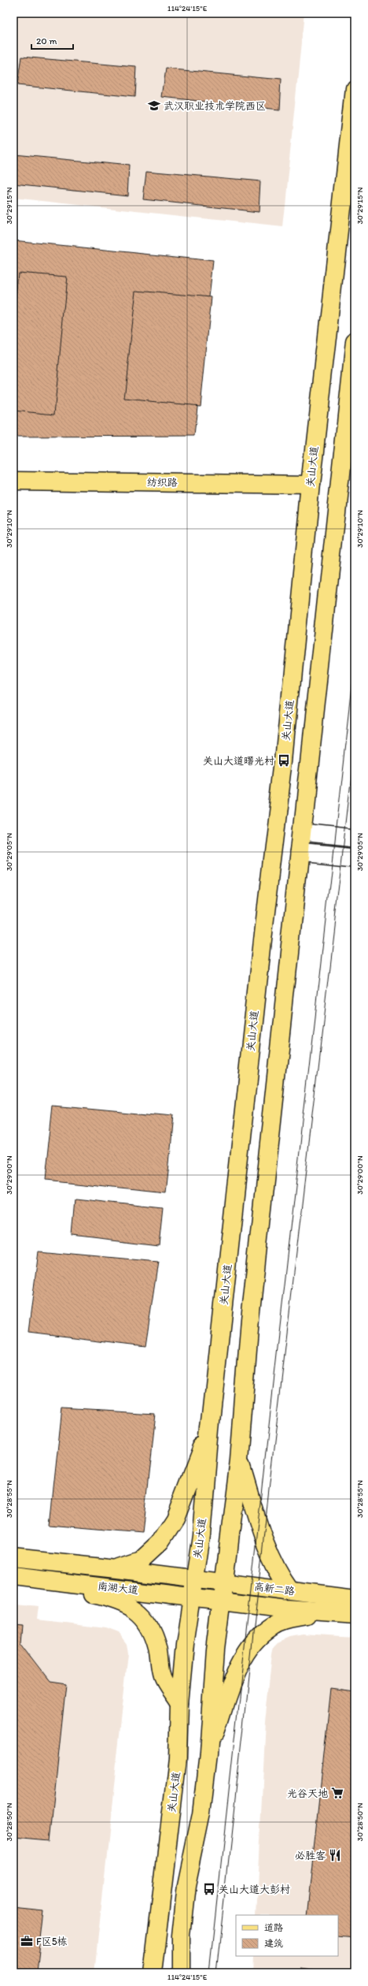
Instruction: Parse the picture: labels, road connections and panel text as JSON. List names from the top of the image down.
{
  "streets": {
    "main road": [
      "关山大道",
      "纺织路",
      "南湖大道",
      "高新二路"
    ]
  },
  "crossings": [
    ["关山大道", "纺织路"],
    ["关山大道", "南湖大道"],
    ["关山大道", "高新二路"],
    ["南湖大道", "高新二路"]
  ],
  "places": {
    "school or university": ["武汉职业技术学院西区"],
    "bus stop": ["关山大道曙光村", "关山大道大彭村"],
    "supermarket": ["光谷天地"],
    "restaurant": ["必胜客"],
    "office": ["F区5栋"]
  },
  "legend": ["道路", "建筑"],
  "scale_bar": "20 m",
  "coordinates": [
    "114°24'15\"E",
    "30°29'15\"N",
    "30°29'10\"N",
    "30°29'05\"N",
    "30°29'00\"N",
    "30°28'55\"N",
    "30°28'50\"N"
  ]
}
